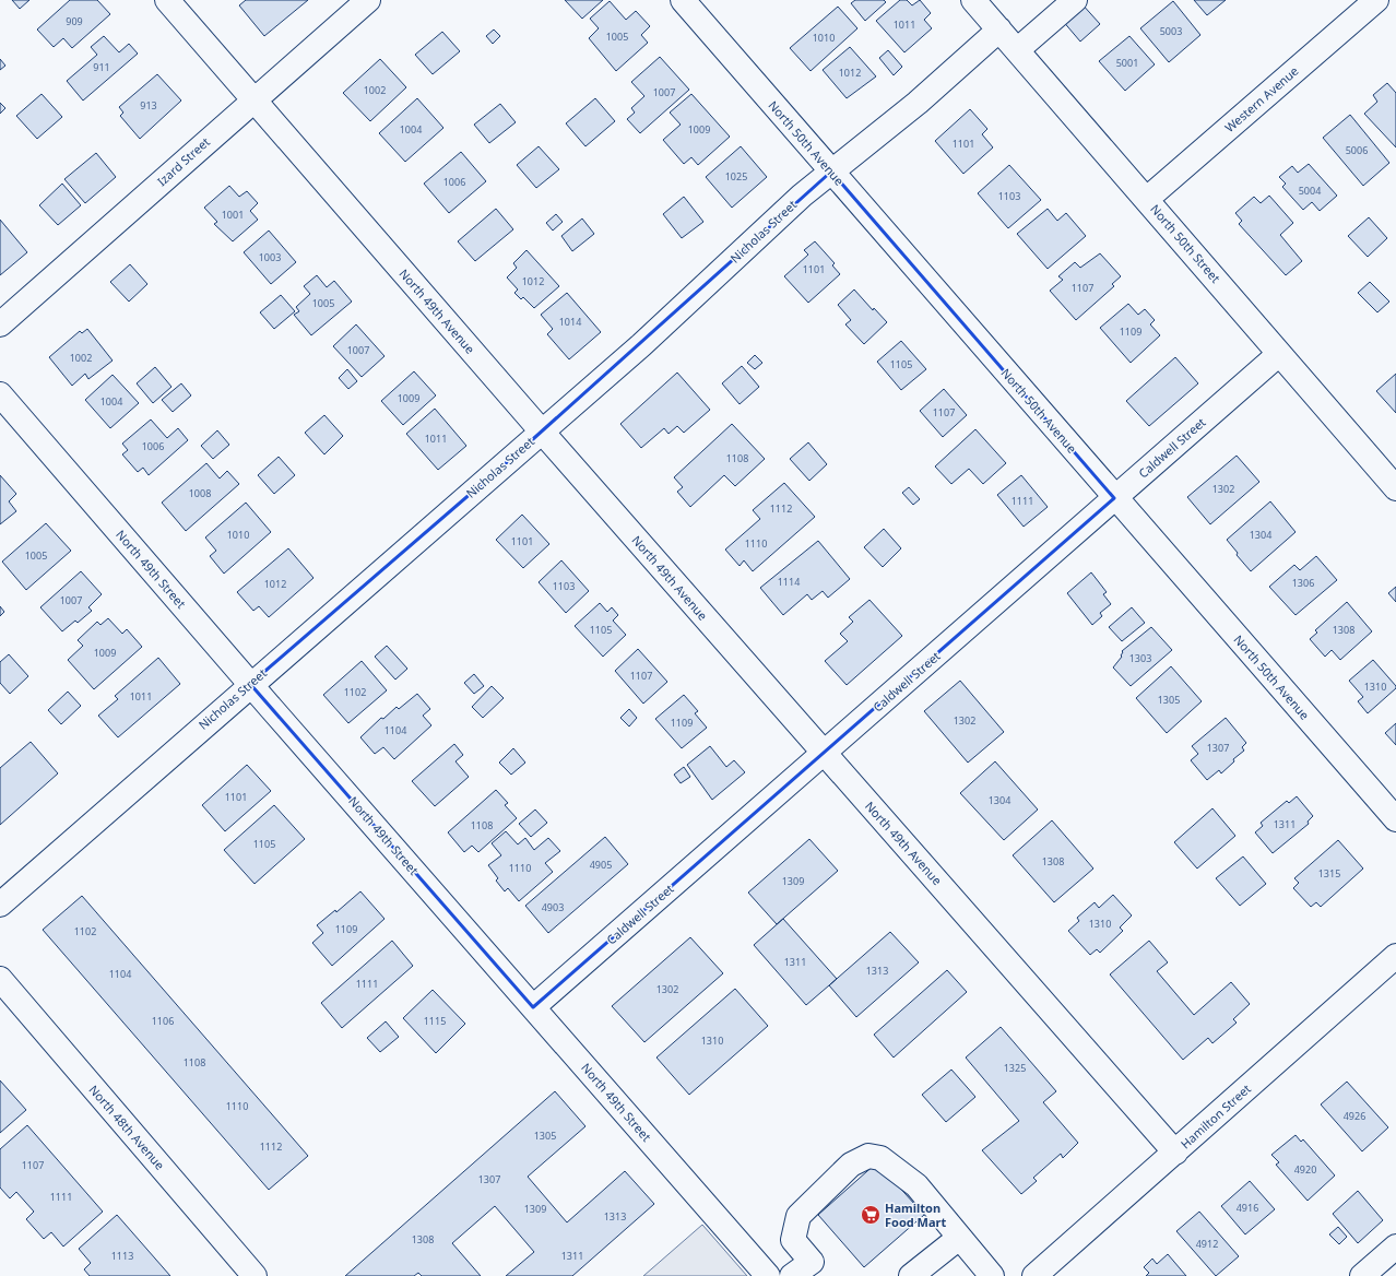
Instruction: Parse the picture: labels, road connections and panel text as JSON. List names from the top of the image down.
{
  "streets": {
    "street": [
      "Western Avenue",
      "North 50th Avenue",
      "Izard Street",
      "Nicholas Street",
      "North 50th Street",
      "North 49th Avenue",
      "Caldwell Street",
      "North 49th Street",
      "Hamilton Street",
      "North 48th Avenue"
    ]
  },
  "crossings": [
    ["Western Avenue", "North 50th Street"],
    ["North 50th Avenue", "Nicholas Street"],
    ["North 50th Avenue", "Caldwell Street"],
    ["Izard Street", "North 49th Avenue"],
    ["Nicholas Street", "North 50th Street"],
    ["Nicholas Street", "North 49th Avenue"],
    ["Nicholas Street", "North 49th Street"],
    ["North 50th Street", "Caldwell Street"],
    ["North 49th Avenue", "Caldwell Street"],
    ["North 49th Avenue", "Hamilton Street"],
    ["Caldwell Street", "North 49th Street"]
  ],
  "places": {
    "supermarket": ["Hamilton Food Mart"]
  },
  "house_numbers": [
    "909",
    "1011",
    "5003",
    "1005",
    "1010",
    "5001",
    "911",
    "1012",
    "1002",
    "1007",
    "913",
    "1004",
    "1009",
    "1101",
    "5006",
    "1025",
    "1006",
    "5004",
    "1103",
    "1001",
    "1003",
    "1101",
    "1012",
    "1107",
    "1005",
    "1014",
    "1109",
    "1007",
    "1002",
    "1105",
    "1009",
    "1004",
    "1107",
    "1011",
    "1006",
    "1108",
    "1302",
    "1008",
    "1111",
    "1112",
    "1010",
    "1304",
    "1101",
    "1110",
    "1005",
    "1114",
    "1306",
    "1012",
    "1103",
    "1007",
    "1105",
    "1308",
    "1009",
    "1303",
    "1107",
    "1310",
    "1102",
    "1011",
    "1305",
    "1302",
    "1109",
    "1104",
    "1307",
    "1101",
    "1304",
    "1311",
    "1108",
    "1105",
    "1308",
    "4905",
    "1110",
    "1315",
    "1309",
    "4903",
    "1310",
    "1109",
    "1102",
    "1311",
    "1313",
    "1104",
    "1111",
    "1302",
    "1106",
    "1115",
    "1310",
    "1108",
    "1325",
    "1110",
    "4926",
    "1305",
    "1112",
    "1107",
    "4920",
    "1307",
    "1111",
    "4916",
    "1309",
    "1313",
    "1308",
    "4912",
    "1113",
    "1311"
  ]
}
